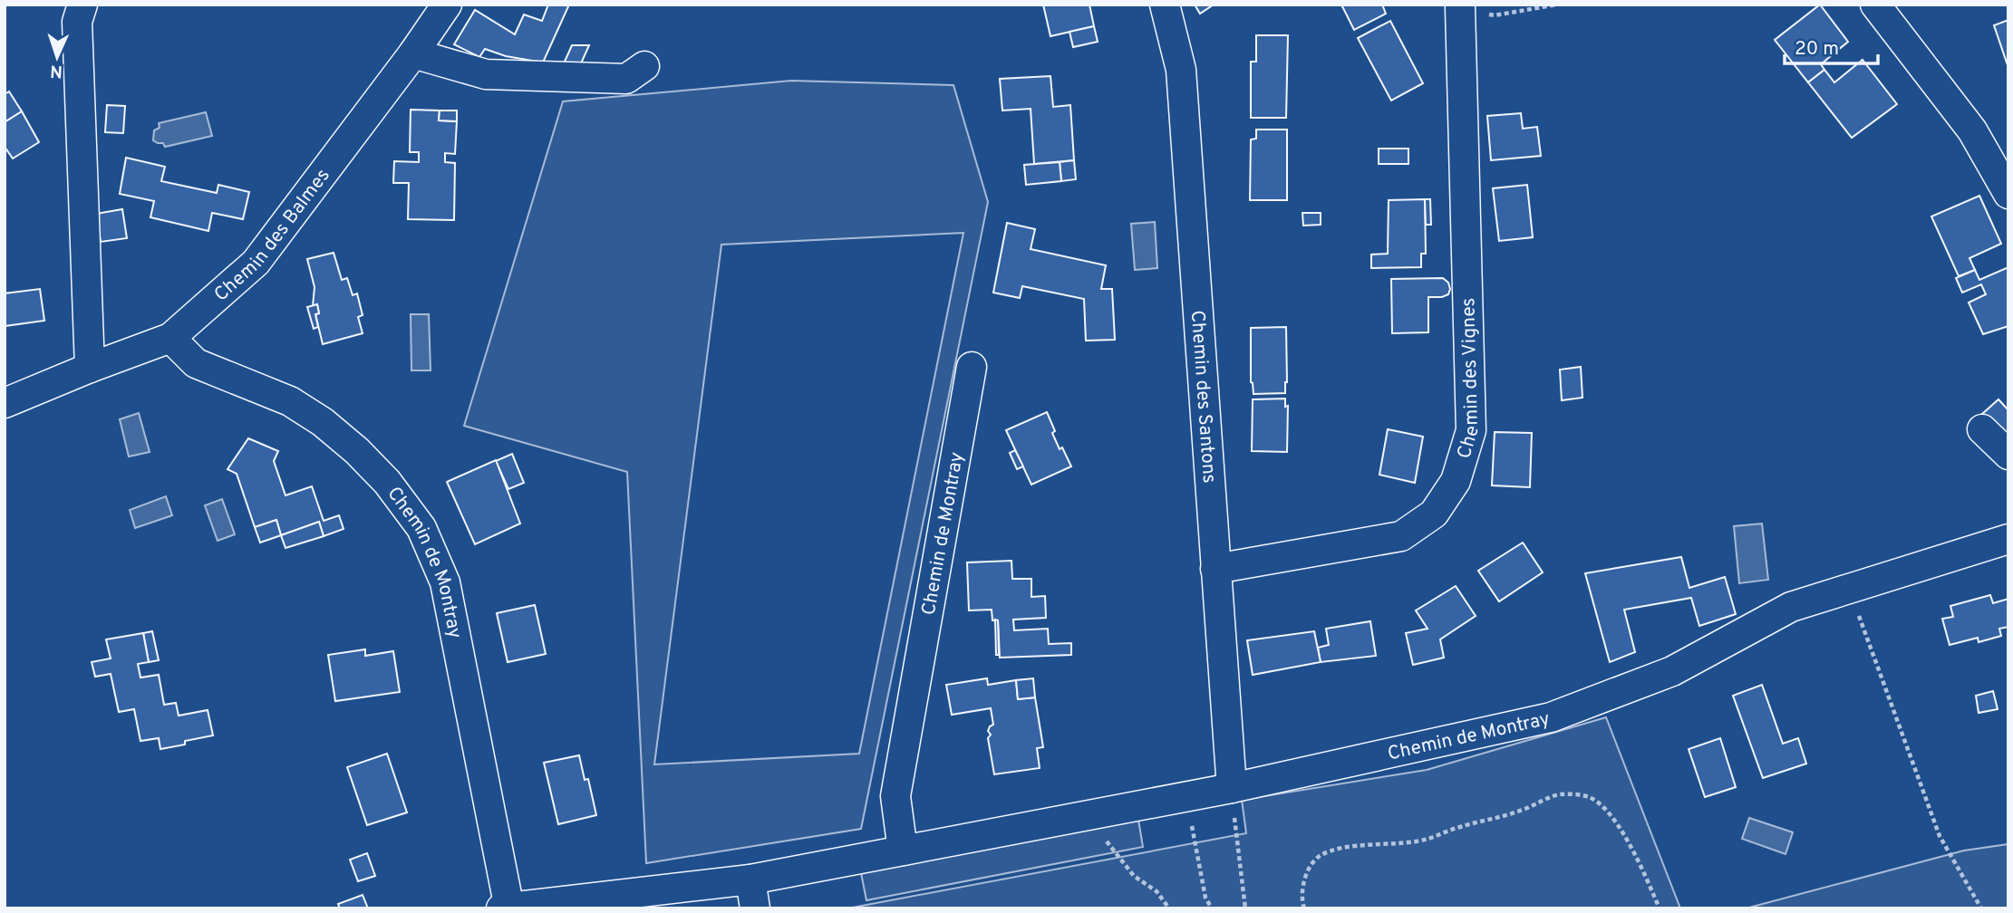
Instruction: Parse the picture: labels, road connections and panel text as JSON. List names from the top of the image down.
{
  "streets": {
    "street": [
      "Chemin des Balmes",
      "Chemin des Vignes",
      "Chemin des Santons",
      "Chemin de Montray"
    ]
  },
  "crossings": [
    ["Chemin des Balmes", "Chemin de Montray"],
    ["Chemin des Vignes", "Chemin des Santons"],
    ["Chemin des Santons", "Chemin de Montray"]
  ],
  "scale_bar": "20 m",
  "north": "bottom"
}
